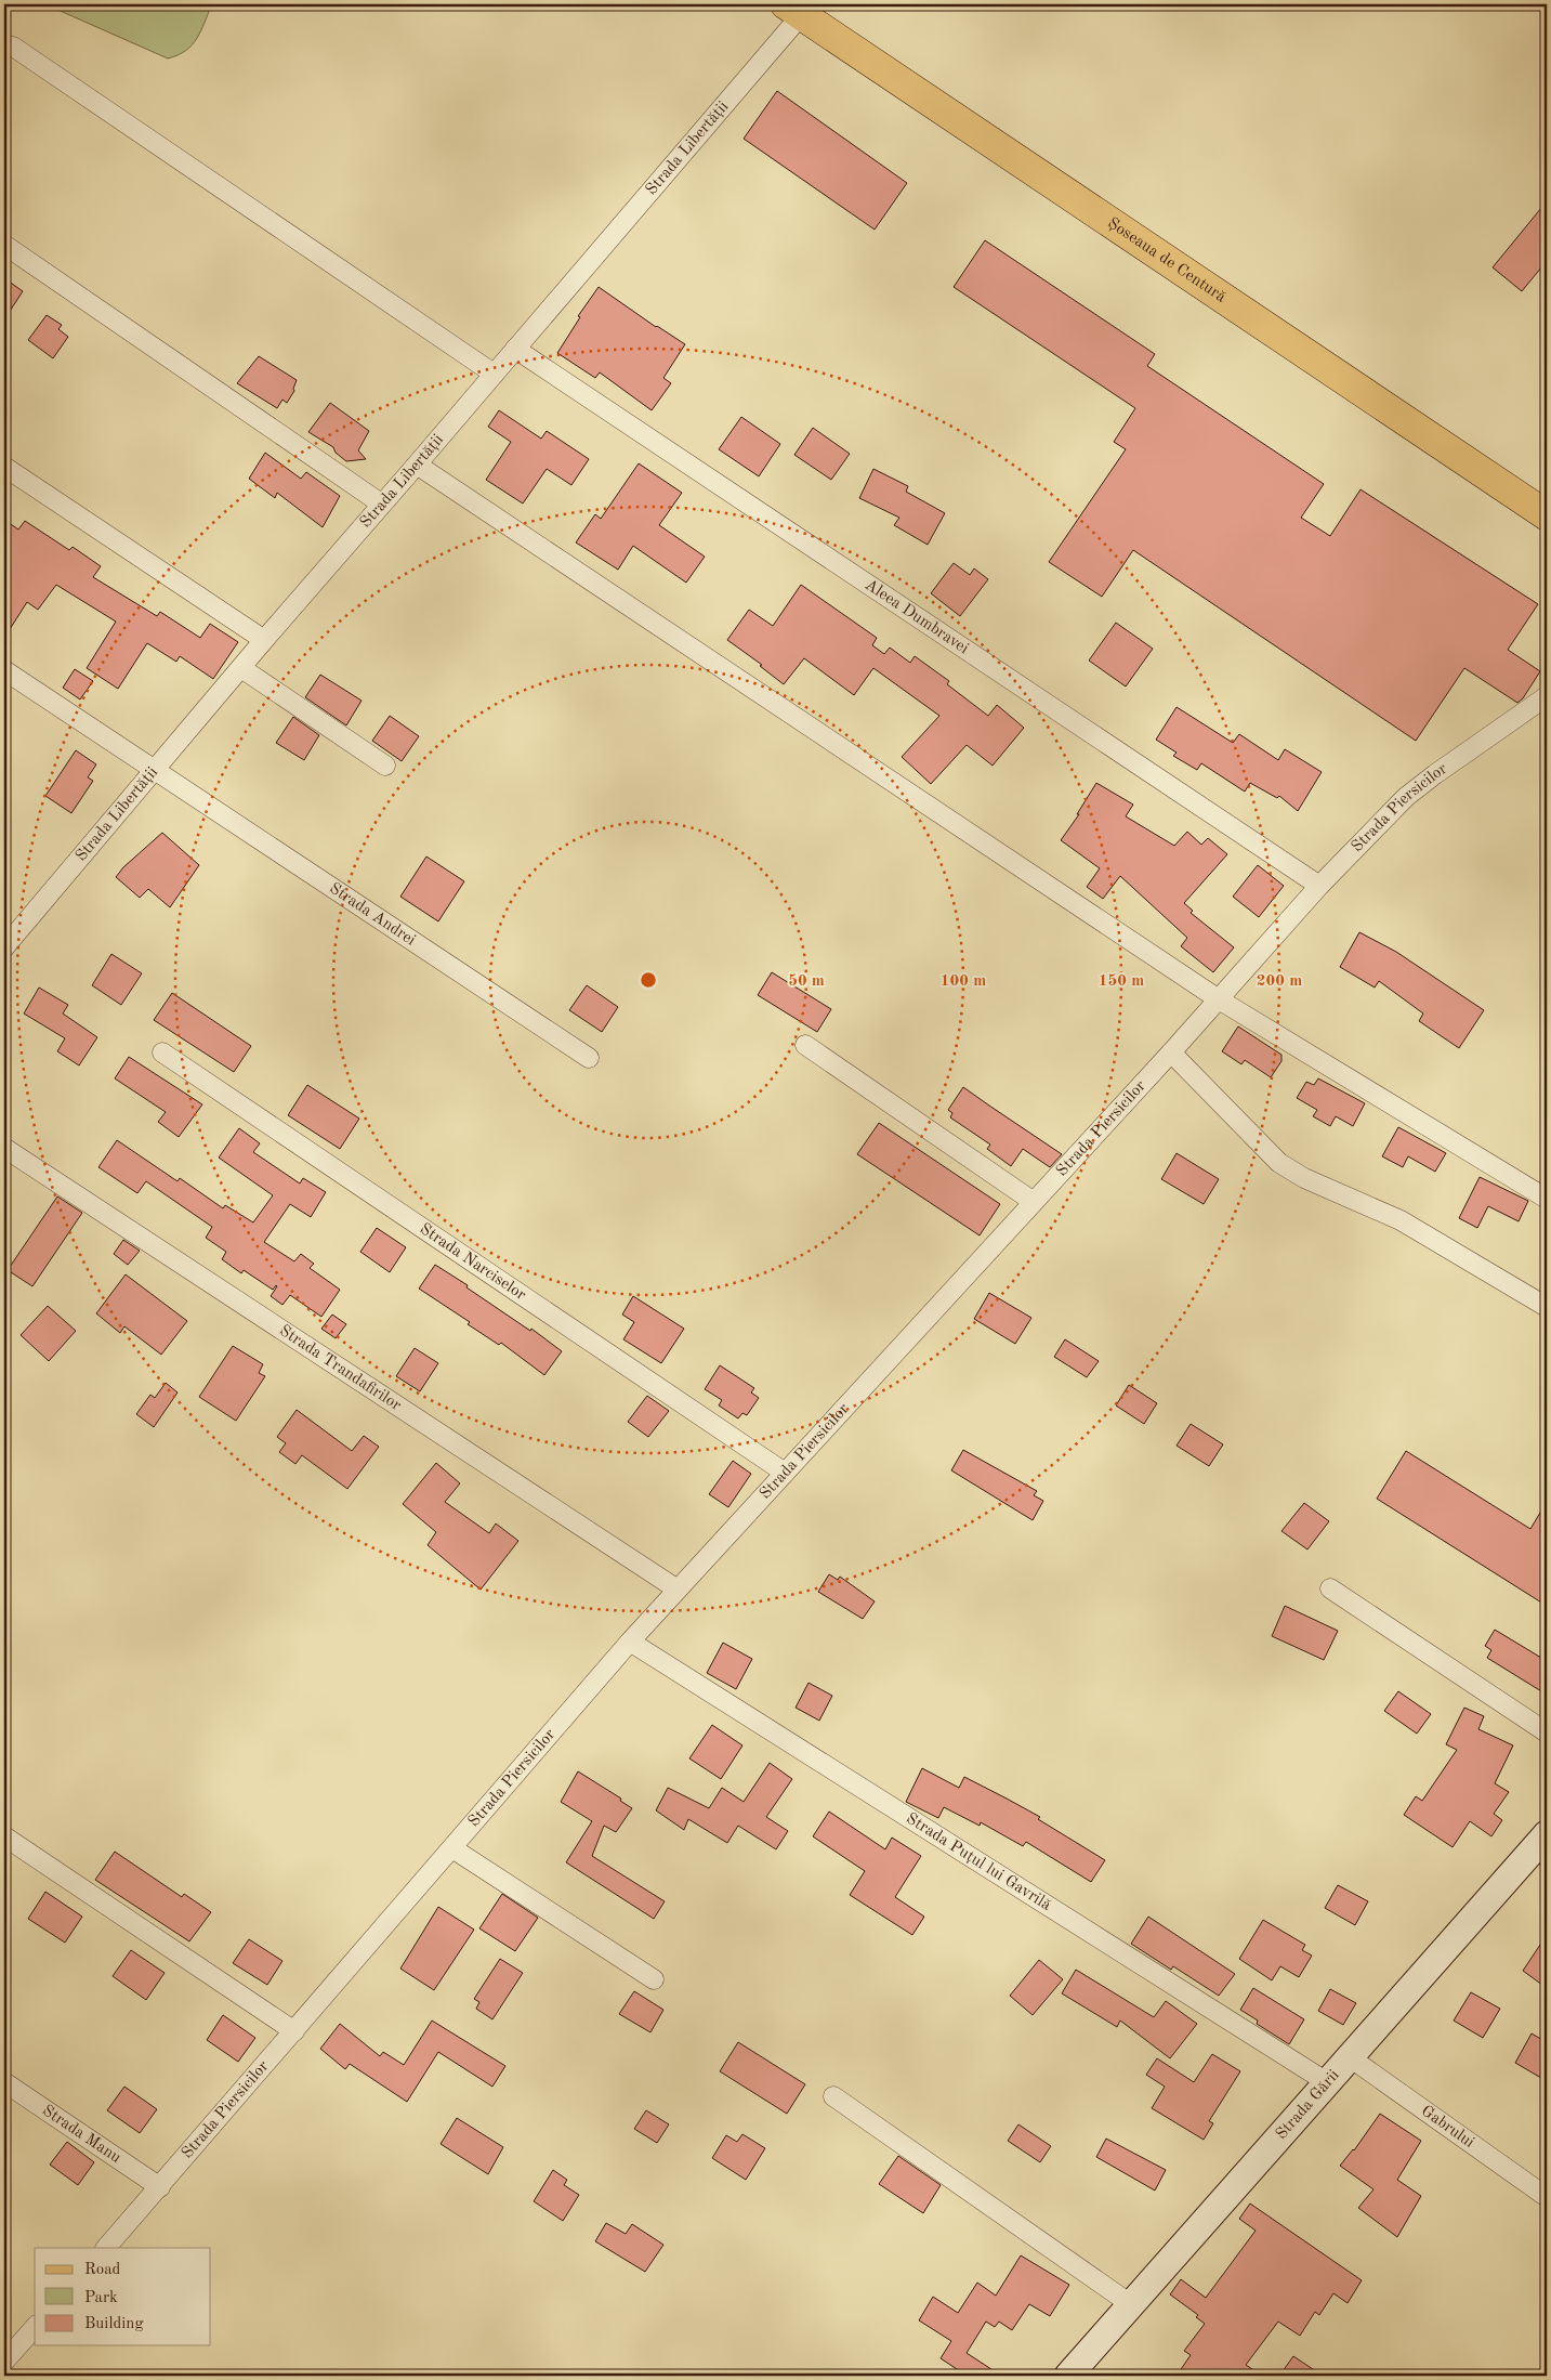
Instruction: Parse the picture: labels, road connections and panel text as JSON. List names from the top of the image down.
{
  "streets": {
    "main road": ["Șoseaua de Centură", "Strada Gării"],
    "street": [
      "Strada Libertății",
      "Aleea Dumbravei",
      "Strada Piersicilor",
      "Strada Andrei",
      "Strada Narciselor",
      "Strada Trandafirilor",
      "Strada Puțul lui Gavrilă",
      "Gabrului",
      "Strada Manu"
    ]
  },
  "crossings": [
    ["Strada Libertății", "Șoseaua de Centură"],
    ["Strada Libertății", "Aleea Dumbravei"],
    ["Strada Libertății", "Strada Andrei"],
    ["Aleea Dumbravei", "Strada Piersicilor"],
    ["Strada Piersicilor", "Strada Narciselor"],
    ["Strada Piersicilor", "Strada Trandafirilor"],
    ["Strada Piersicilor", "Strada Puțul lui Gavrilă"],
    ["Strada Piersicilor", "Strada Manu"],
    ["Strada Puțul lui Gavrilă", "Strada Gării"],
    ["Strada Gării", "Gabrului"]
  ],
  "legend": ["Road", "Park", "Building"],
  "rings": [
    "50 m",
    "100 m",
    "150 m",
    "200 m"
  ]
}
